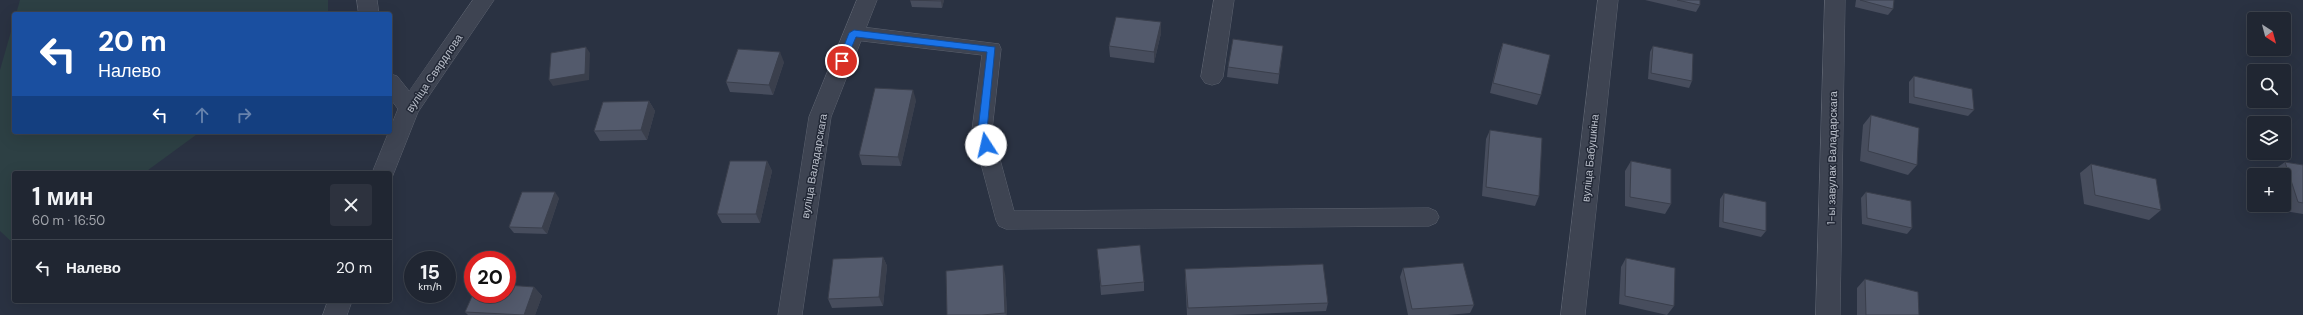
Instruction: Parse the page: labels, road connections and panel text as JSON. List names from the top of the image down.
{
  "streets": {
    "street": [
      "вуліца Свярдлова",
      "вуліца Бабушкіна",
      "1-ы завулак Валадарскага",
      "вуліца Валадарскага"
    ]
  },
  "north": "bottom right",
  "page": {
    "map_buttons": "+",
    "turn": ["20 m", "Налево"],
    "heading": ["1 мин", "60 m · 16:50"],
    "list": [
      {
        "name": "Налево",
        "value": "20 m"
      }
    ],
    "speed": "15 km/h",
    "limit": "20"
  }
}
